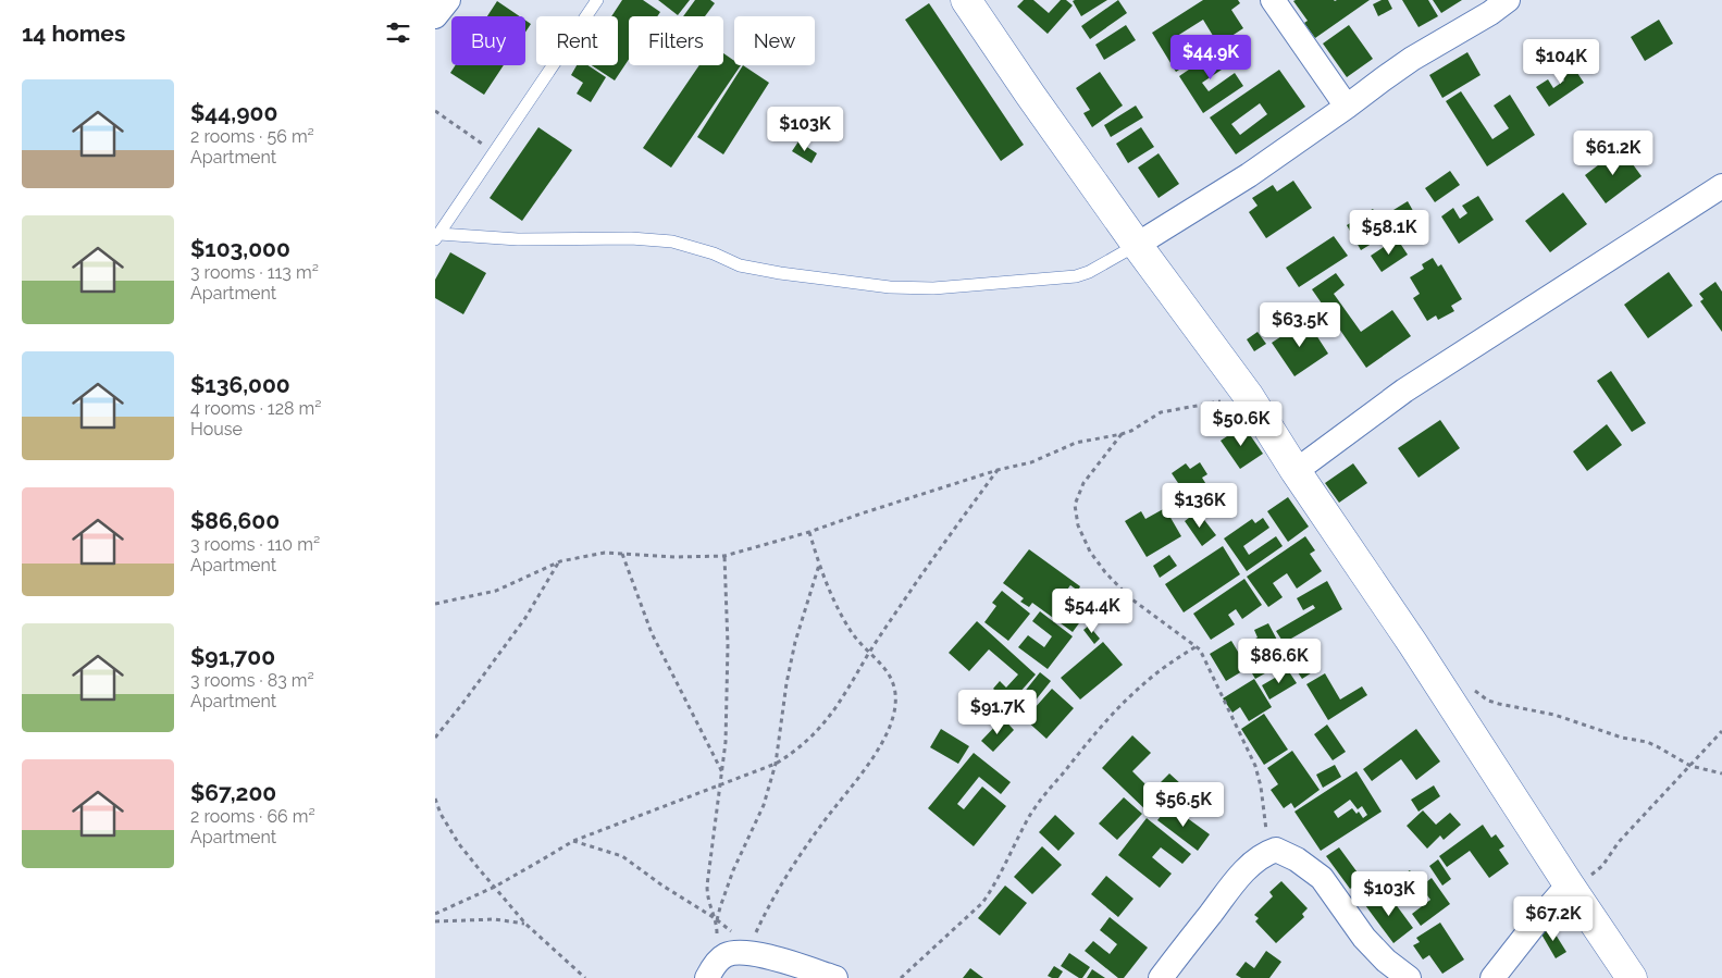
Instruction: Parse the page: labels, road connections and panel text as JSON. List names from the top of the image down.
{
  "page": {
    "heading": "14 homes",
    "chip": [
      "Buy",
      "Rent",
      "Filters",
      "New"
    ],
    "price": [
      "$44.9K",
      "$104K",
      "$103K",
      "$61.2K",
      "$58.1K",
      "$63.5K",
      "$50.6K",
      "$136K",
      "$54.4K",
      "$86.6K",
      "$91.7K",
      "$56.5K",
      "$103K",
      "$67.2K"
    ],
    "list": [
      {
        "name": "$44,900",
        "note": "2 rooms · 56 m² · Apartment"
      },
      {
        "name": "$103,000",
        "note": "3 rooms · 113 m² · Apartment"
      },
      {
        "name": "$136,000",
        "note": "4 rooms · 128 m² · House"
      },
      {
        "name": "$86,600",
        "note": "3 rooms · 110 m² · Apartment"
      },
      {
        "name": "$91,700",
        "note": "3 rooms · 83 m² · Apartment"
      },
      {
        "name": "$67,200",
        "note": "2 rooms · 66 m² · Apartment"
      }
    ]
  }
}
